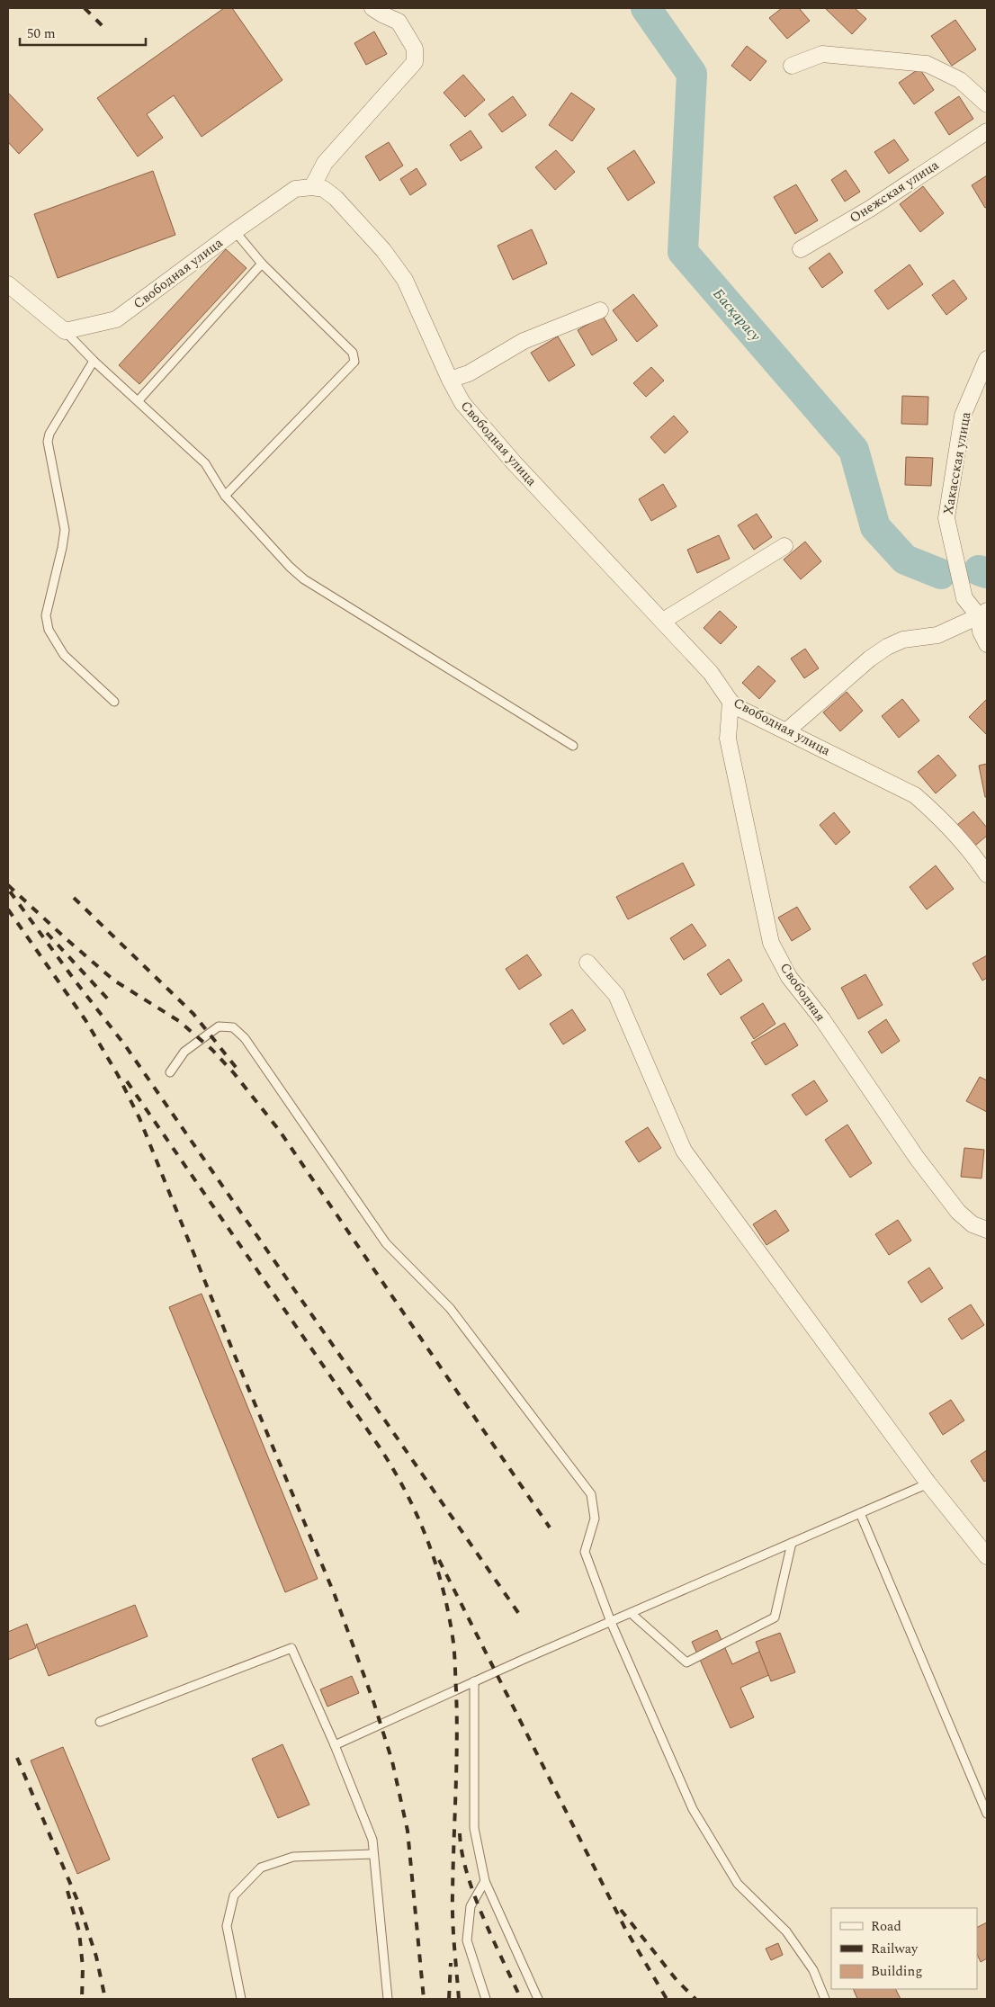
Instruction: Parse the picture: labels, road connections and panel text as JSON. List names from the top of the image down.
{
  "streets": {
    "street": [
      "Онежская улица",
      "Свободная улица",
      "Хакасская улица",
      "Свободная"
    ]
  },
  "crossings": [
    ["Свободная улица", "Свободная"]
  ],
  "water": ["Басқарасу"],
  "legend": ["Road", "Railway", "Building"],
  "scale_bar": "50 m"
}
